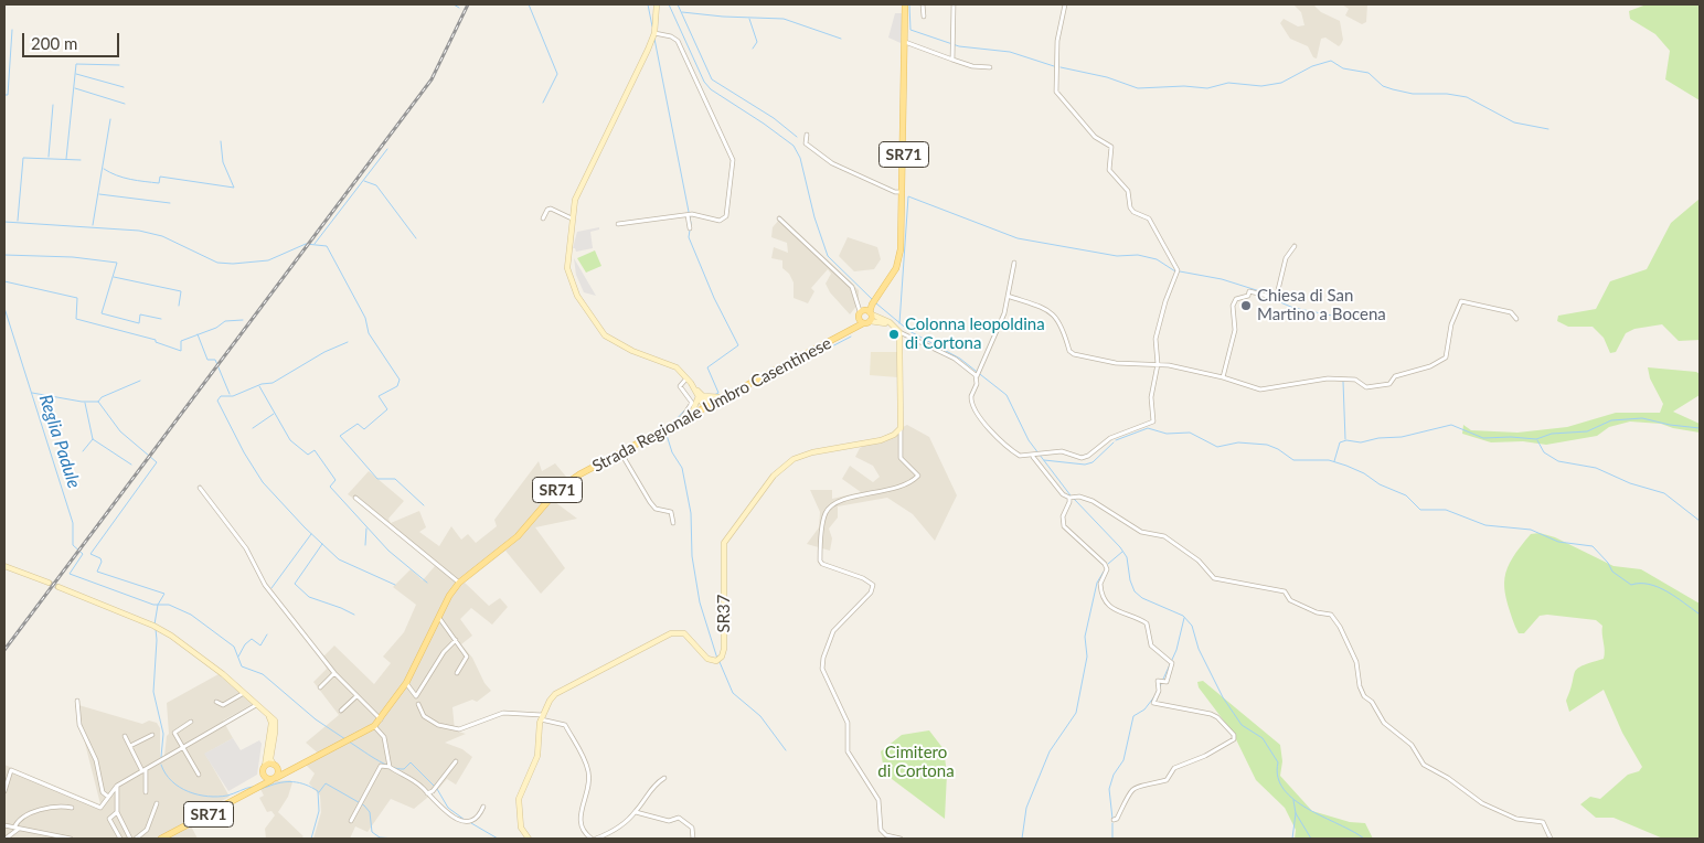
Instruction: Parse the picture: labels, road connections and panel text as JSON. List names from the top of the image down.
{
  "streets": {
    "main road": ["SR71", "Strada Regionale Umbro Casentinese", "SR37"]
  },
  "crossings": [
    ["SR71", "Strada Regionale Umbro Casentinese"]
  ],
  "water": ["Reglia Padule"],
  "parks": ["Cimitero di Cortona"],
  "places": ["Chiesa di San Martino a Bocena", "Colonna leopoldina di Cortona"],
  "scale_bar": "200 m"
}
